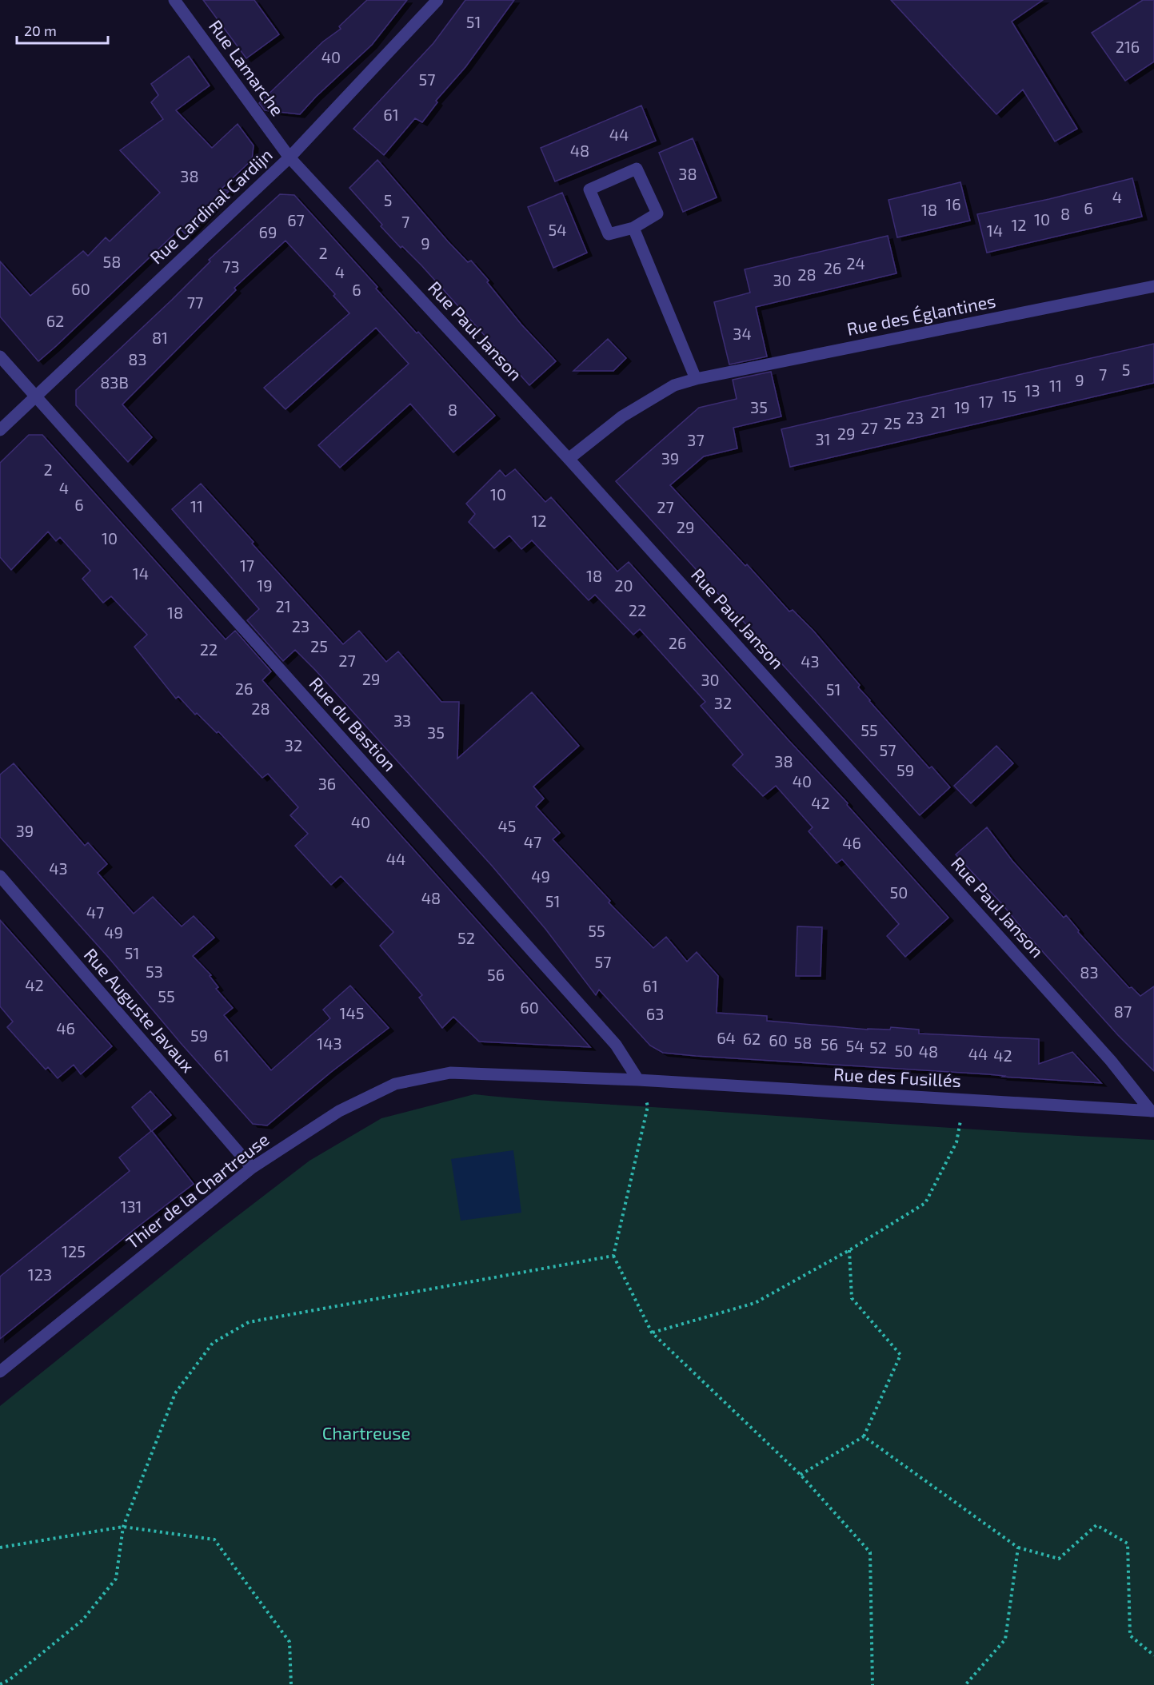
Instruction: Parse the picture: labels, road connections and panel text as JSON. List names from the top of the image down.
{
  "streets": {
    "street": [
      "Rue Lamarche",
      "Rue Cardinal Cardijn",
      "Rue des Églantines",
      "Rue Paul Janson",
      "Rue du Bastion",
      "Rue Auguste Javaux",
      "Rue des Fusillés",
      "Thier de la Chartreuse"
    ]
  },
  "crossings": [
    ["Rue Lamarche", "Rue Cardinal Cardijn"],
    ["Rue Lamarche", "Rue Paul Janson"],
    ["Rue Cardinal Cardijn", "Rue Paul Janson"],
    ["Rue Cardinal Cardijn", "Rue du Bastion"],
    ["Rue des Églantines", "Rue Paul Janson"],
    ["Rue Paul Janson", "Rue des Fusillés"],
    ["Rue du Bastion", "Rue des Fusillés"],
    ["Rue du Bastion", "Thier de la Chartreuse"],
    ["Rue Auguste Javaux", "Thier de la Chartreuse"],
    ["Rue des Fusillés", "Thier de la Chartreuse"]
  ],
  "parks": ["Chartreuse"],
  "house_numbers": [
    "51",
    "216",
    "40",
    "57",
    "61",
    "44",
    "48",
    "38",
    "38",
    "4",
    "5",
    "16",
    "6",
    "18",
    "8",
    "10",
    "67",
    "7",
    "12",
    "54",
    "14",
    "69",
    "9",
    "2",
    "58",
    "24",
    "73",
    "26",
    "4",
    "28",
    "30",
    "60",
    "6",
    "77",
    "62",
    "34",
    "81",
    "83",
    "5",
    "7",
    "9",
    "83B",
    "11",
    "13",
    "15",
    "17",
    "35",
    "19",
    "8",
    "21",
    "23",
    "25",
    "27",
    "29",
    "31",
    "37",
    "39",
    "2",
    "4",
    "10",
    "6",
    "11",
    "27",
    "12",
    "29",
    "10",
    "17",
    "14",
    "18",
    "19",
    "20",
    "21",
    "22",
    "18",
    "23",
    "26",
    "25",
    "22",
    "27",
    "43",
    "29",
    "30",
    "26",
    "51",
    "32",
    "28",
    "33",
    "55",
    "35",
    "32",
    "57",
    "38",
    "59",
    "40",
    "36",
    "42",
    "40",
    "45",
    "39",
    "47",
    "46",
    "44",
    "43",
    "49",
    "50",
    "48",
    "51",
    "47",
    "55",
    "49",
    "52",
    "51",
    "57",
    "53",
    "83",
    "56",
    "42",
    "61",
    "55",
    "60",
    "87",
    "145",
    "63",
    "46",
    "59",
    "64",
    "62",
    "60",
    "58",
    "143",
    "56",
    "54",
    "52",
    "50",
    "48",
    "44",
    "61",
    "42",
    "131",
    "125",
    "123"
  ],
  "scale_bar": "20 m"
}
